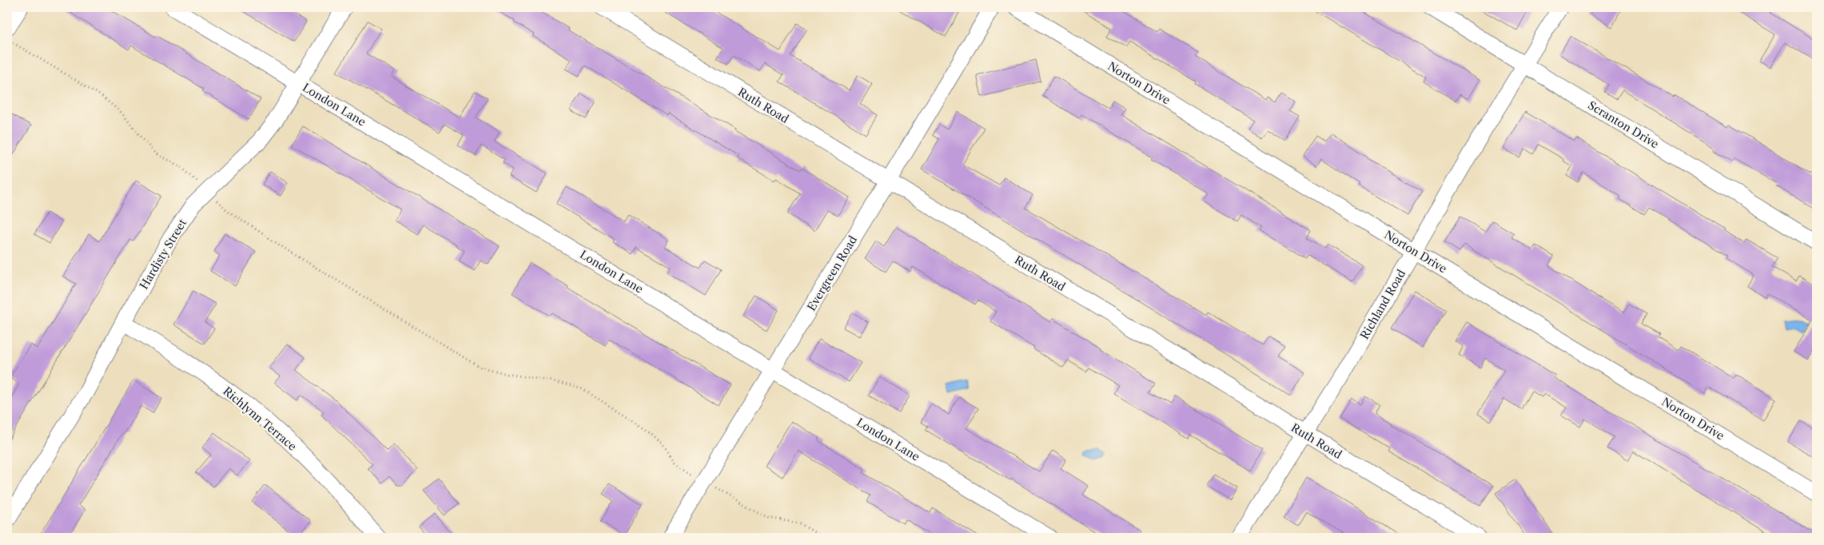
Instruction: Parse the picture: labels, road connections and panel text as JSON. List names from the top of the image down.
{
  "streets": {
    "street": [
      "Norton Drive",
      "London Lane",
      "Ruth Road",
      "Scranton Drive",
      "Hardisty Street",
      "Evergreen Road",
      "Richland Road",
      "Richlynn Terrace"
    ]
  },
  "crossings": [
    ["Norton Drive", "Richland Road"],
    ["London Lane", "Hardisty Street"],
    ["London Lane", "Evergreen Road"],
    ["Ruth Road", "Evergreen Road"],
    ["Ruth Road", "Richland Road"],
    ["Scranton Drive", "Richland Road"],
    ["Hardisty Street", "Richlynn Terrace"]
  ]
}
